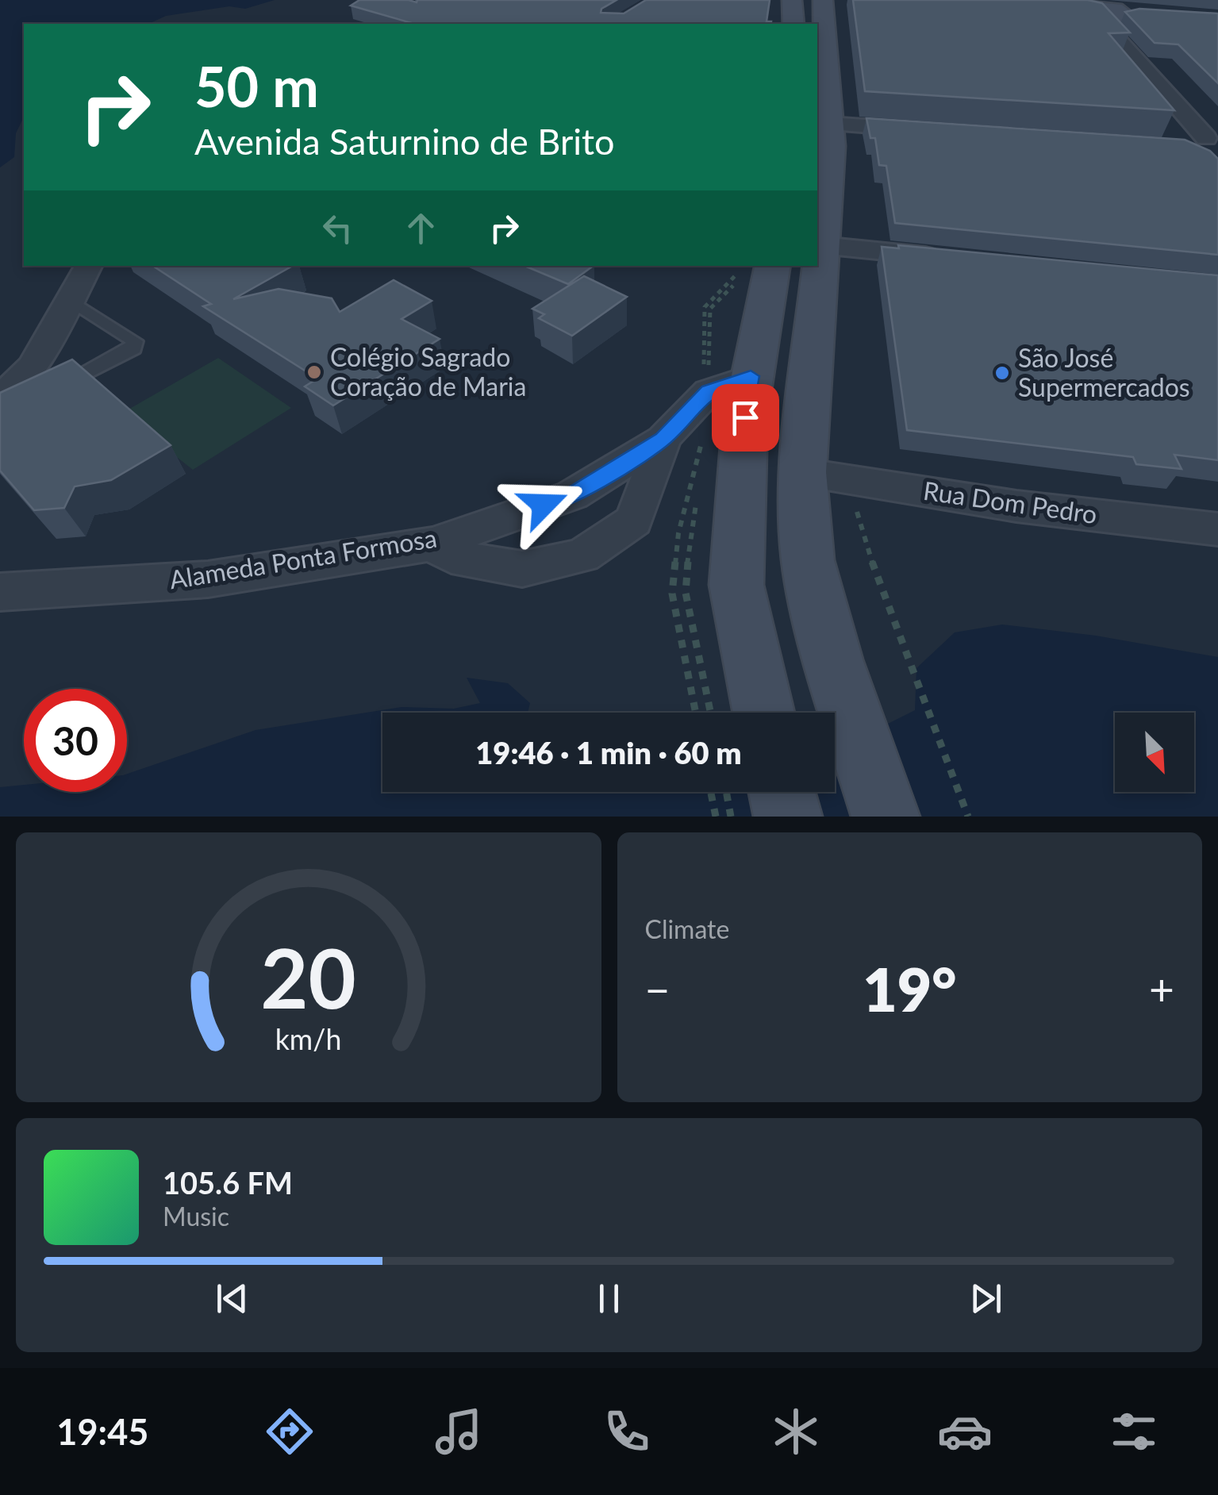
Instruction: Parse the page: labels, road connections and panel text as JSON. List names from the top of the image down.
{
  "streets": {
    "street": ["Rua Dom Pedro", "Alameda Ponta Formosa"]
  },
  "places": ["Colégio Sagrado Coração de Maria", "São José Supermercados"],
  "north": "bottom right",
  "page": {
    "turn": ["50 m", "Avenida Saturnino de Brito"],
    "limit": "30",
    "trip": "19:46 · 1 min · 60 m",
    "tile": "Climate",
    "heat": ["−", "19°", "+"],
    "song": ["105.6 FM", "Music"],
    "tabs": "19:45",
    "gauge": ["20", "km/h"]
  }
}
